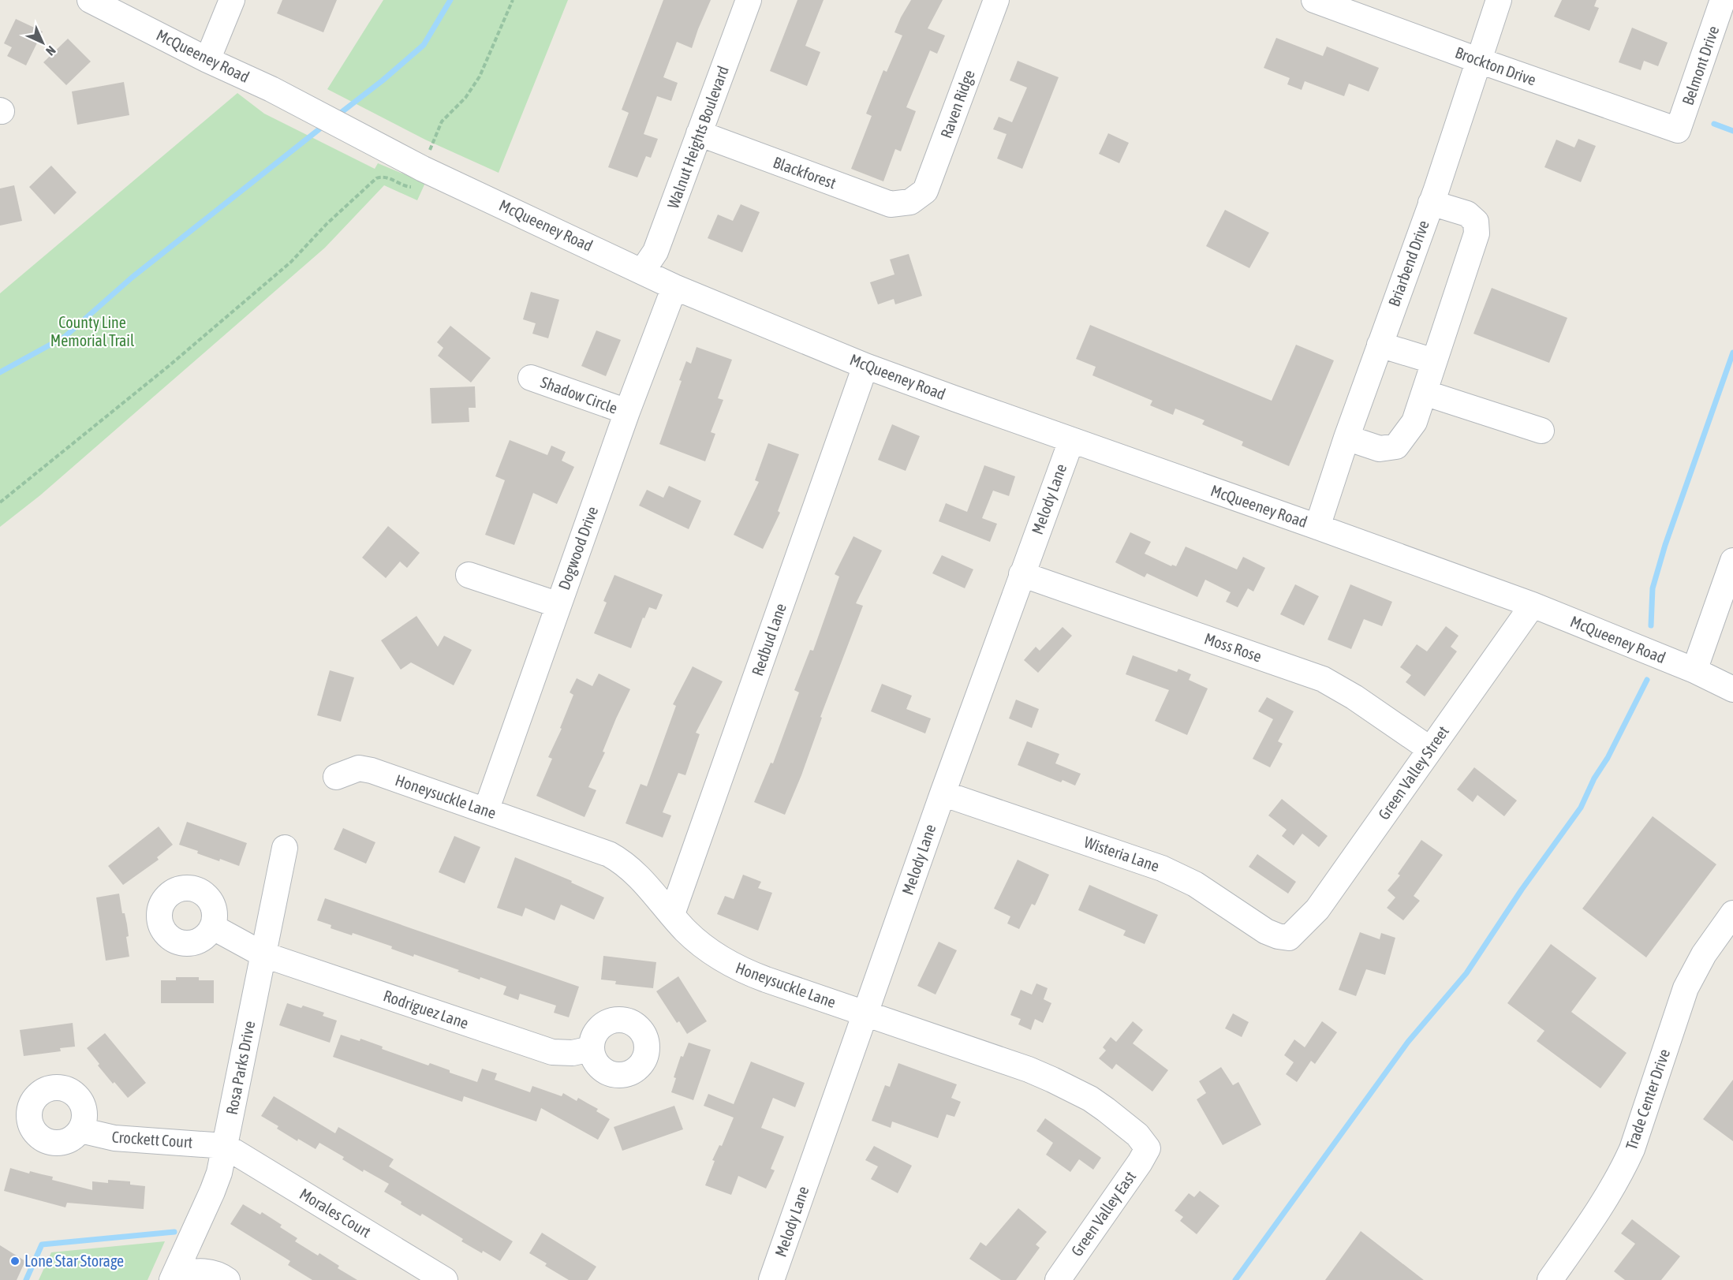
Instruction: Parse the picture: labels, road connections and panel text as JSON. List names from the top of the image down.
{
  "streets": {
    "street": [
      "McQueeney Road",
      "Belmont Drive",
      "Brockton Drive",
      "Raven Ridge",
      "Walnut Heights Boulevard",
      "Blackforest",
      "Briarbend Drive",
      "Shadow Circle",
      "Melody Lane",
      "Dogwood Drive",
      "Redbud Lane",
      "Moss Rose",
      "Green Valley Street",
      "Honeysuckle Lane",
      "Wisteria Lane",
      "Rodriguez Lane",
      "Rosa Parks Drive",
      "Trade Center Drive",
      "Crockett Court",
      "Morales Court",
      "Green Valley East"
    ]
  },
  "crossings": [
    ["McQueeney Road", "Walnut Heights Boulevard"],
    ["McQueeney Road", "Briarbend Drive"],
    ["McQueeney Road", "Melody Lane"],
    ["McQueeney Road", "Dogwood Drive"],
    ["McQueeney Road", "Redbud Lane"],
    ["McQueeney Road", "Green Valley Street"],
    ["Belmont Drive", "Brockton Drive"],
    ["Brockton Drive", "Briarbend Drive"],
    ["Raven Ridge", "Blackforest"],
    ["Walnut Heights Boulevard", "Blackforest"],
    ["Shadow Circle", "Dogwood Drive"],
    ["Melody Lane", "Moss Rose"],
    ["Melody Lane", "Honeysuckle Lane"],
    ["Melody Lane", "Wisteria Lane"],
    ["Dogwood Drive", "Honeysuckle Lane"],
    ["Redbud Lane", "Honeysuckle Lane"],
    ["Moss Rose", "Green Valley Street"],
    ["Green Valley Street", "Wisteria Lane"],
    ["Honeysuckle Lane", "Green Valley East"],
    ["Rodriguez Lane", "Rosa Parks Drive"],
    ["Rosa Parks Drive", "Crockett Court"],
    ["Rosa Parks Drive", "Morales Court"],
    ["Crockett Court", "Morales Court"]
  ],
  "parks": ["County Line Memorial Trail"],
  "places": ["Lone Star Storage"],
  "north": "bottom right"
}
